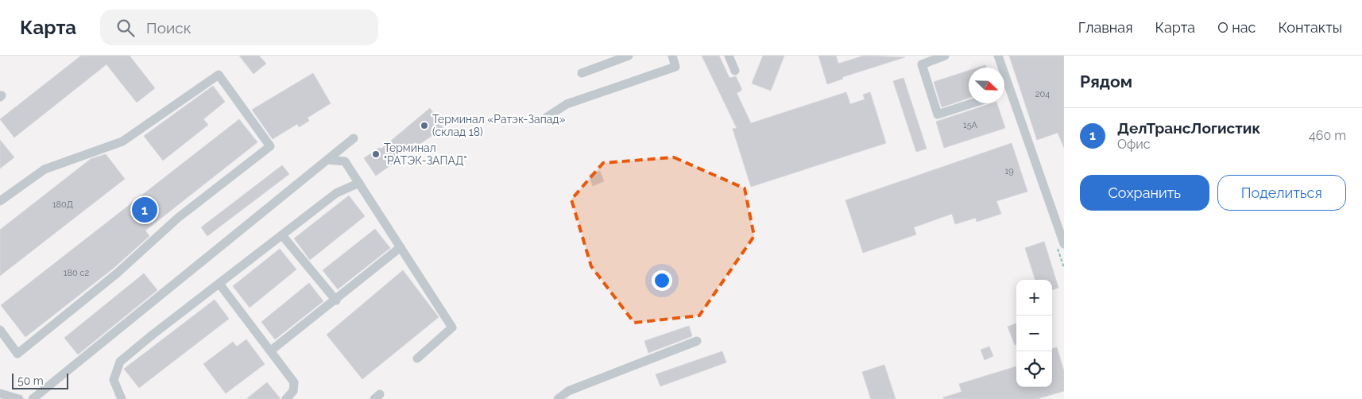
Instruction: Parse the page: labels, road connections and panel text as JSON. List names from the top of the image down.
{
  "places": ["Терминал «Ратэк-Запад» (склад 18)", "Терминал \"РАТЭК-ЗАПАД\""],
  "house_numbers": [
    "204",
    "15А",
    "19",
    "180Д",
    "180 с2"
  ],
  "scale_bar": "50 m",
  "north": "bottom right",
  "page": {
    "header": "Карта",
    "search": "Поиск",
    "nav": [
      "Главная",
      "Карта",
      "О нас",
      "Контакты"
    ],
    "heading": "Рядом",
    "list": [
      {
        "mark": "1",
        "name": "ДелТрансЛогистик",
        "note": "Офис",
        "value": "460 m"
      }
    ],
    "buttons": ["Сохранить", "Поделиться"],
    "pins": "1",
    "map_buttons": ["+", "−"],
    "scale": "50 m"
  }
}
